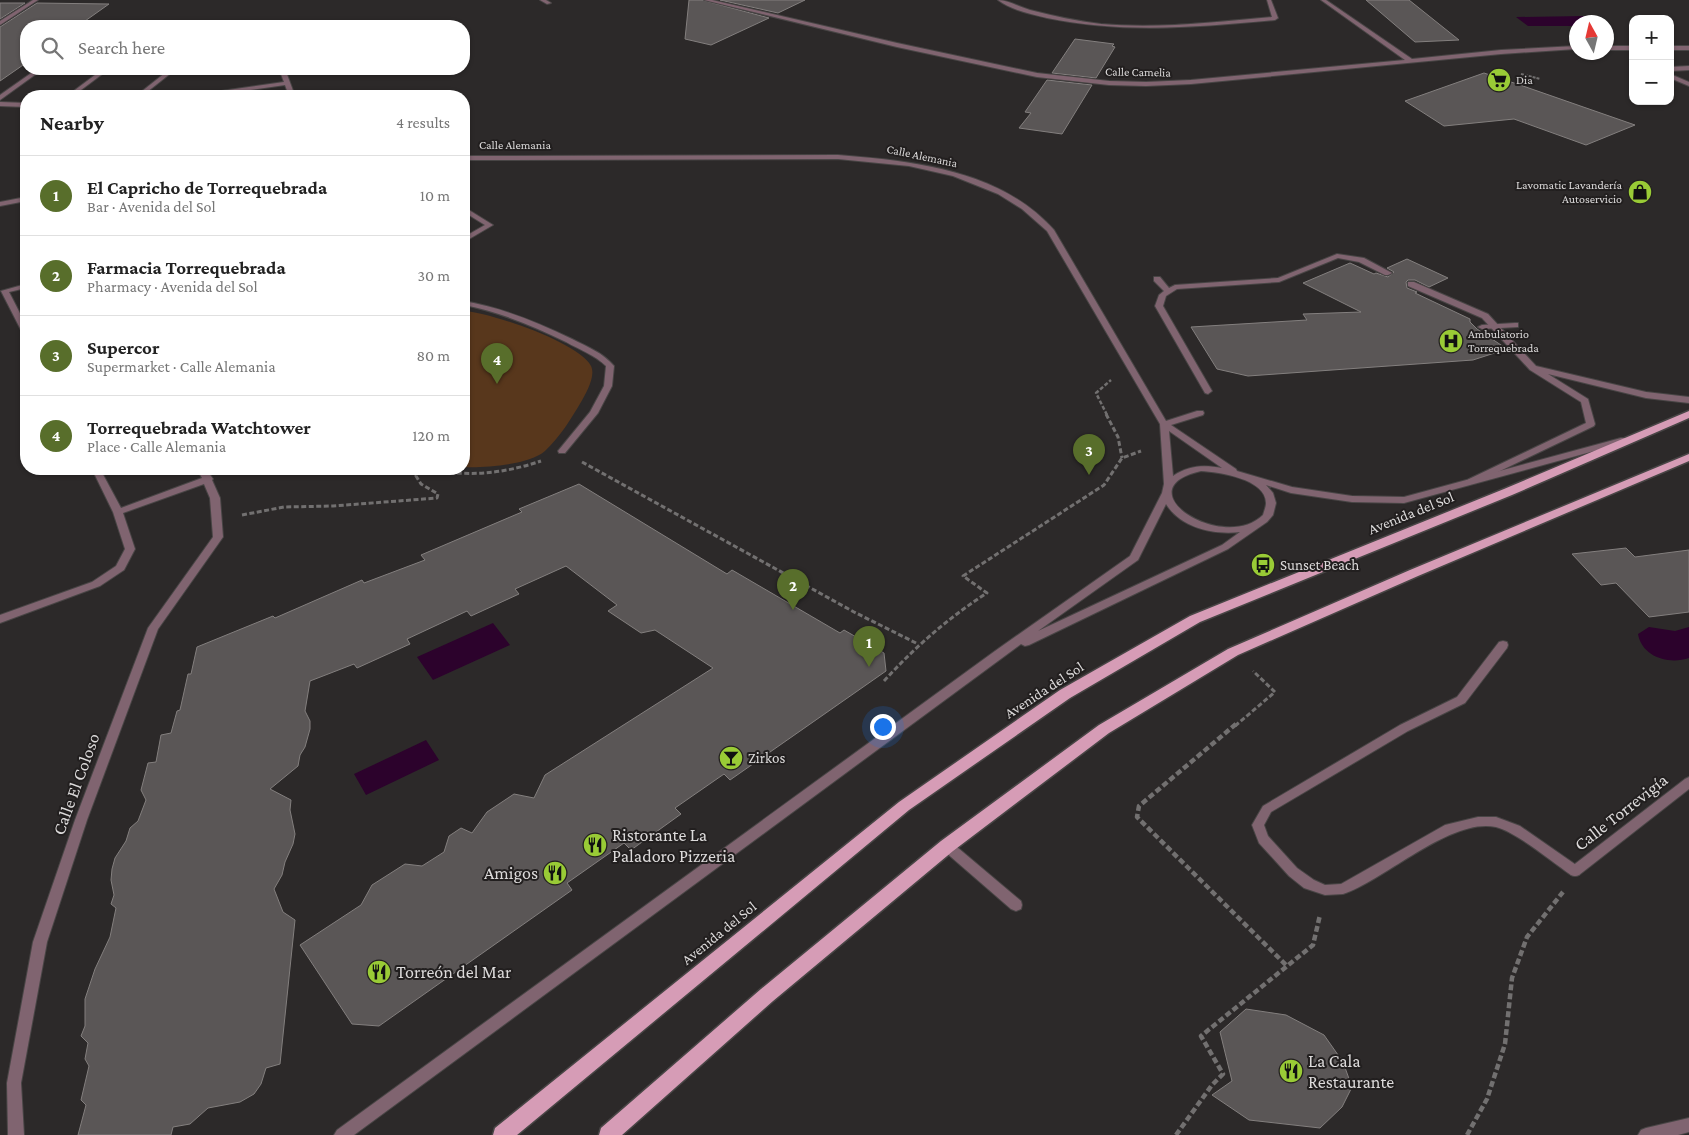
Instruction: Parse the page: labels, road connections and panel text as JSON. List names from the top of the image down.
{
  "streets": {
    "main road": ["Avenida del Sol"],
    "street": [
      "Calle Camelia",
      "Calle Alemania",
      "Calle El Coloso",
      "Calle Torrevigía"
    ]
  },
  "places": {
    "supermarket": ["Dia"],
    "shop": ["Lavomatic Lavandería Autoservicio"],
    "hospital": ["Ambulatorio Torrequebrada"],
    "bus stop": ["Sunset Beach"],
    "bar": ["Zirkos"],
    "restaurant": [
      "Ristorante La Paladoro Pizzeria",
      "Amigos",
      "Torreón del Mar",
      "La Cala Restaurante"
    ]
  },
  "north": "top",
  "page": {
    "map_buttons": ["+", "−"],
    "search": "Search here",
    "heading": ["Nearby", "4 results"],
    "list": [
      {
        "mark": "1",
        "name": "El Capricho de Torrequebrada",
        "note": "Bar · Avenida del Sol",
        "value": "10 m"
      },
      {
        "mark": "2",
        "name": "Farmacia Torrequebrada",
        "note": "Pharmacy · Avenida del Sol",
        "value": "30 m"
      },
      {
        "mark": "3",
        "name": "Supercor",
        "note": "Supermarket · Calle Alemania",
        "value": "80 m"
      },
      {
        "mark": "4",
        "name": "Torrequebrada Watchtower",
        "note": "Place · Calle Alemania",
        "value": "120 m"
      }
    ],
    "pins": [
      "4",
      "3",
      "2",
      "1"
    ]
  }
}
